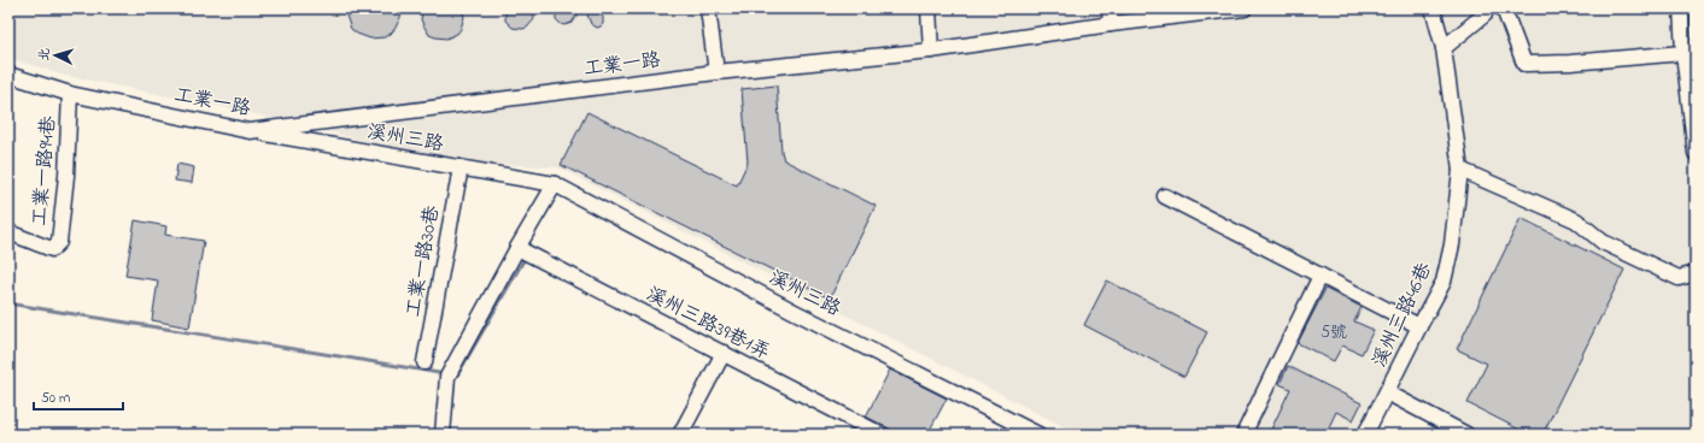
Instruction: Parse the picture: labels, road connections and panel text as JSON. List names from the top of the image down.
{
  "streets": {
    "street": [
      "工業一路",
      "溪州三路",
      "工業一路94巷",
      "工業一路30巷",
      "溪州三路46巷",
      "溪州三路39巷1弄"
    ]
  },
  "crossings": [
    ["工業一路", "溪州三路"],
    ["工業一路", "工業一路94巷"],
    ["溪州三路", "工業一路30巷"]
  ],
  "house_numbers": ["5號"],
  "scale_bar": "50 m",
  "north": "left"
}
